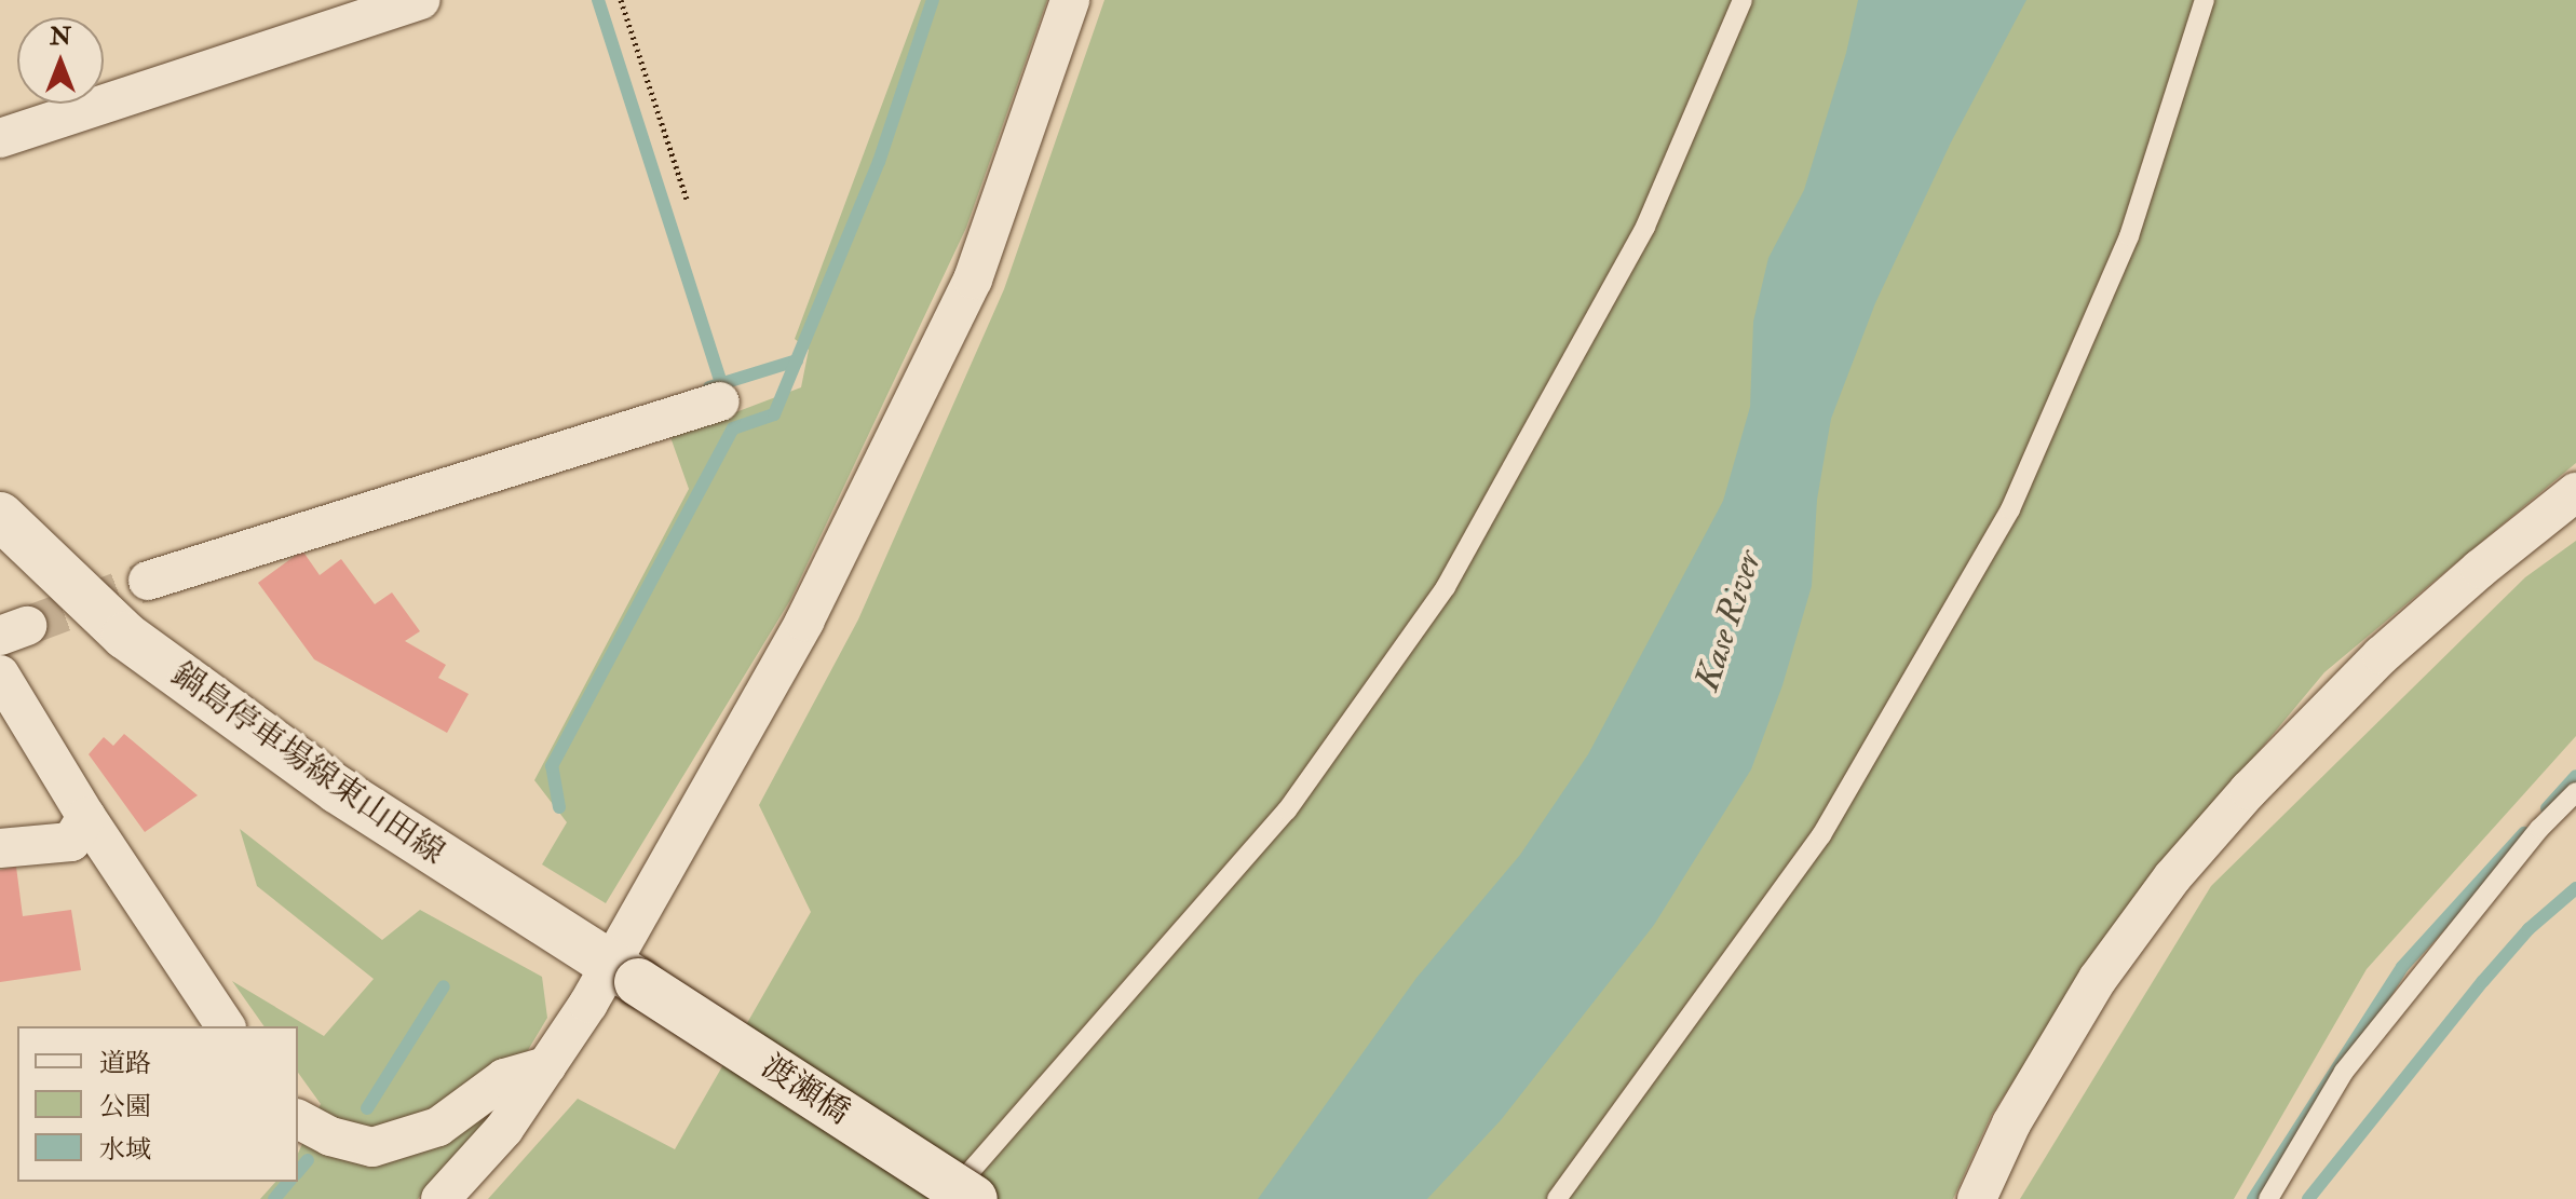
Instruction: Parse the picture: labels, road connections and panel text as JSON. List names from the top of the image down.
{
  "streets": {
    "main road": ["鍋島停車場線東山田線", "渡瀬橋"]
  },
  "crossings": [
    ["鍋島停車場線東山田線", "渡瀬橋"]
  ],
  "water": ["Kase River"],
  "legend": ["道路", "公園", "水域"],
  "north": "top"
}
